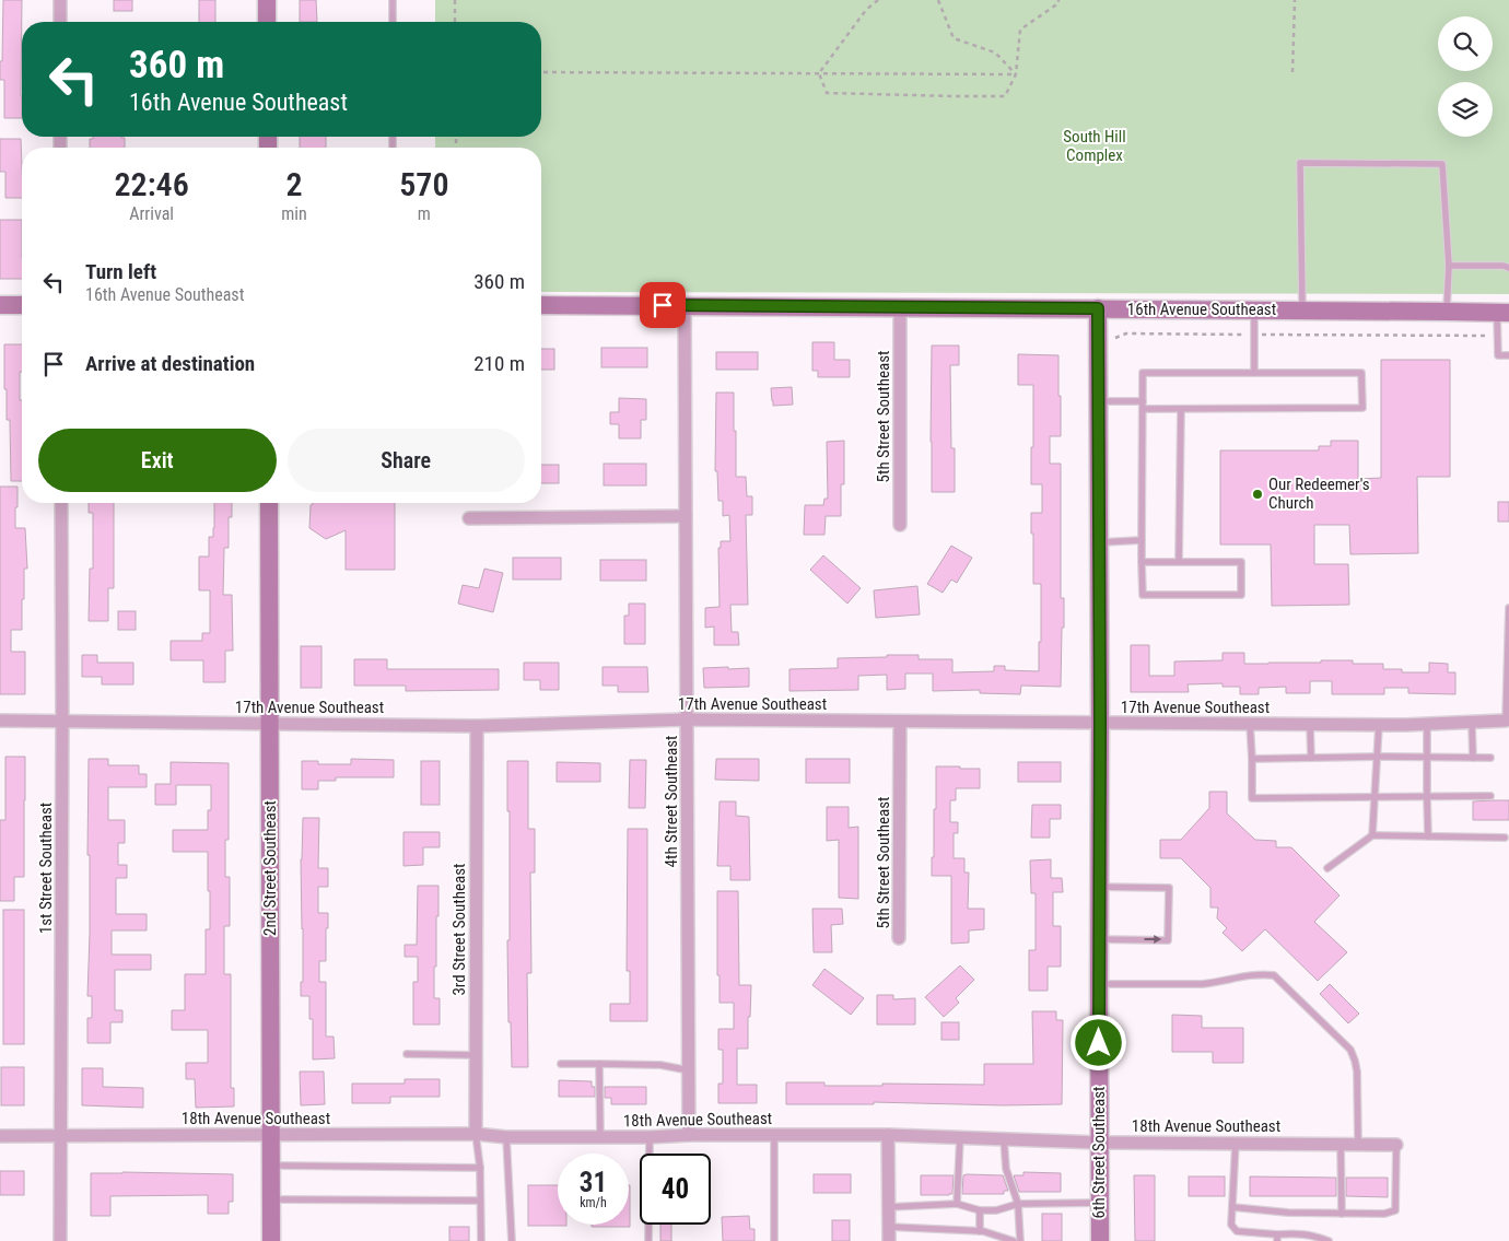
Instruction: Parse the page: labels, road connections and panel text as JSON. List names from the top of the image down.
{
  "streets": {
    "street": [
      "16th Avenue Southeast",
      "5th Street Southeast",
      "17th Avenue Southeast",
      "4th Street Southeast",
      "1st Street Southeast",
      "2nd Street Southeast",
      "3rd Street Southeast",
      "18th Avenue Southeast",
      "6th Street Southeast"
    ]
  },
  "crossings": [
    ["16th Avenue Southeast", "5th Street Southeast"],
    ["16th Avenue Southeast", "4th Street Southeast"],
    ["16th Avenue Southeast", "6th Street Southeast"],
    ["5th Street Southeast", "17th Avenue Southeast"],
    ["17th Avenue Southeast", "4th Street Southeast"],
    ["17th Avenue Southeast", "1st Street Southeast"],
    ["17th Avenue Southeast", "2nd Street Southeast"],
    ["17th Avenue Southeast", "3rd Street Southeast"],
    ["17th Avenue Southeast", "6th Street Southeast"],
    ["4th Street Southeast", "18th Avenue Southeast"],
    ["1st Street Southeast", "18th Avenue Southeast"],
    ["2nd Street Southeast", "18th Avenue Southeast"],
    ["3rd Street Southeast", "18th Avenue Southeast"],
    ["18th Avenue Southeast", "6th Street Southeast"]
  ],
  "parks": ["South Hill Complex"],
  "places": ["Our Redeemer's Church"],
  "page": {
    "turn": ["360 m", "16th Avenue Southeast"],
    "eta": [
      "22:46",
      "Arrival",
      "2",
      "min",
      "570",
      "m"
    ],
    "list": [
      {
        "name": "Turn left",
        "note": "16th Avenue Southeast",
        "value": "360 m"
      },
      {
        "name": "Arrive at destination",
        "value": "210 m"
      }
    ],
    "buttons": ["Exit", "Share"],
    "speed": "31 km/h",
    "limit": "40"
  }
}
